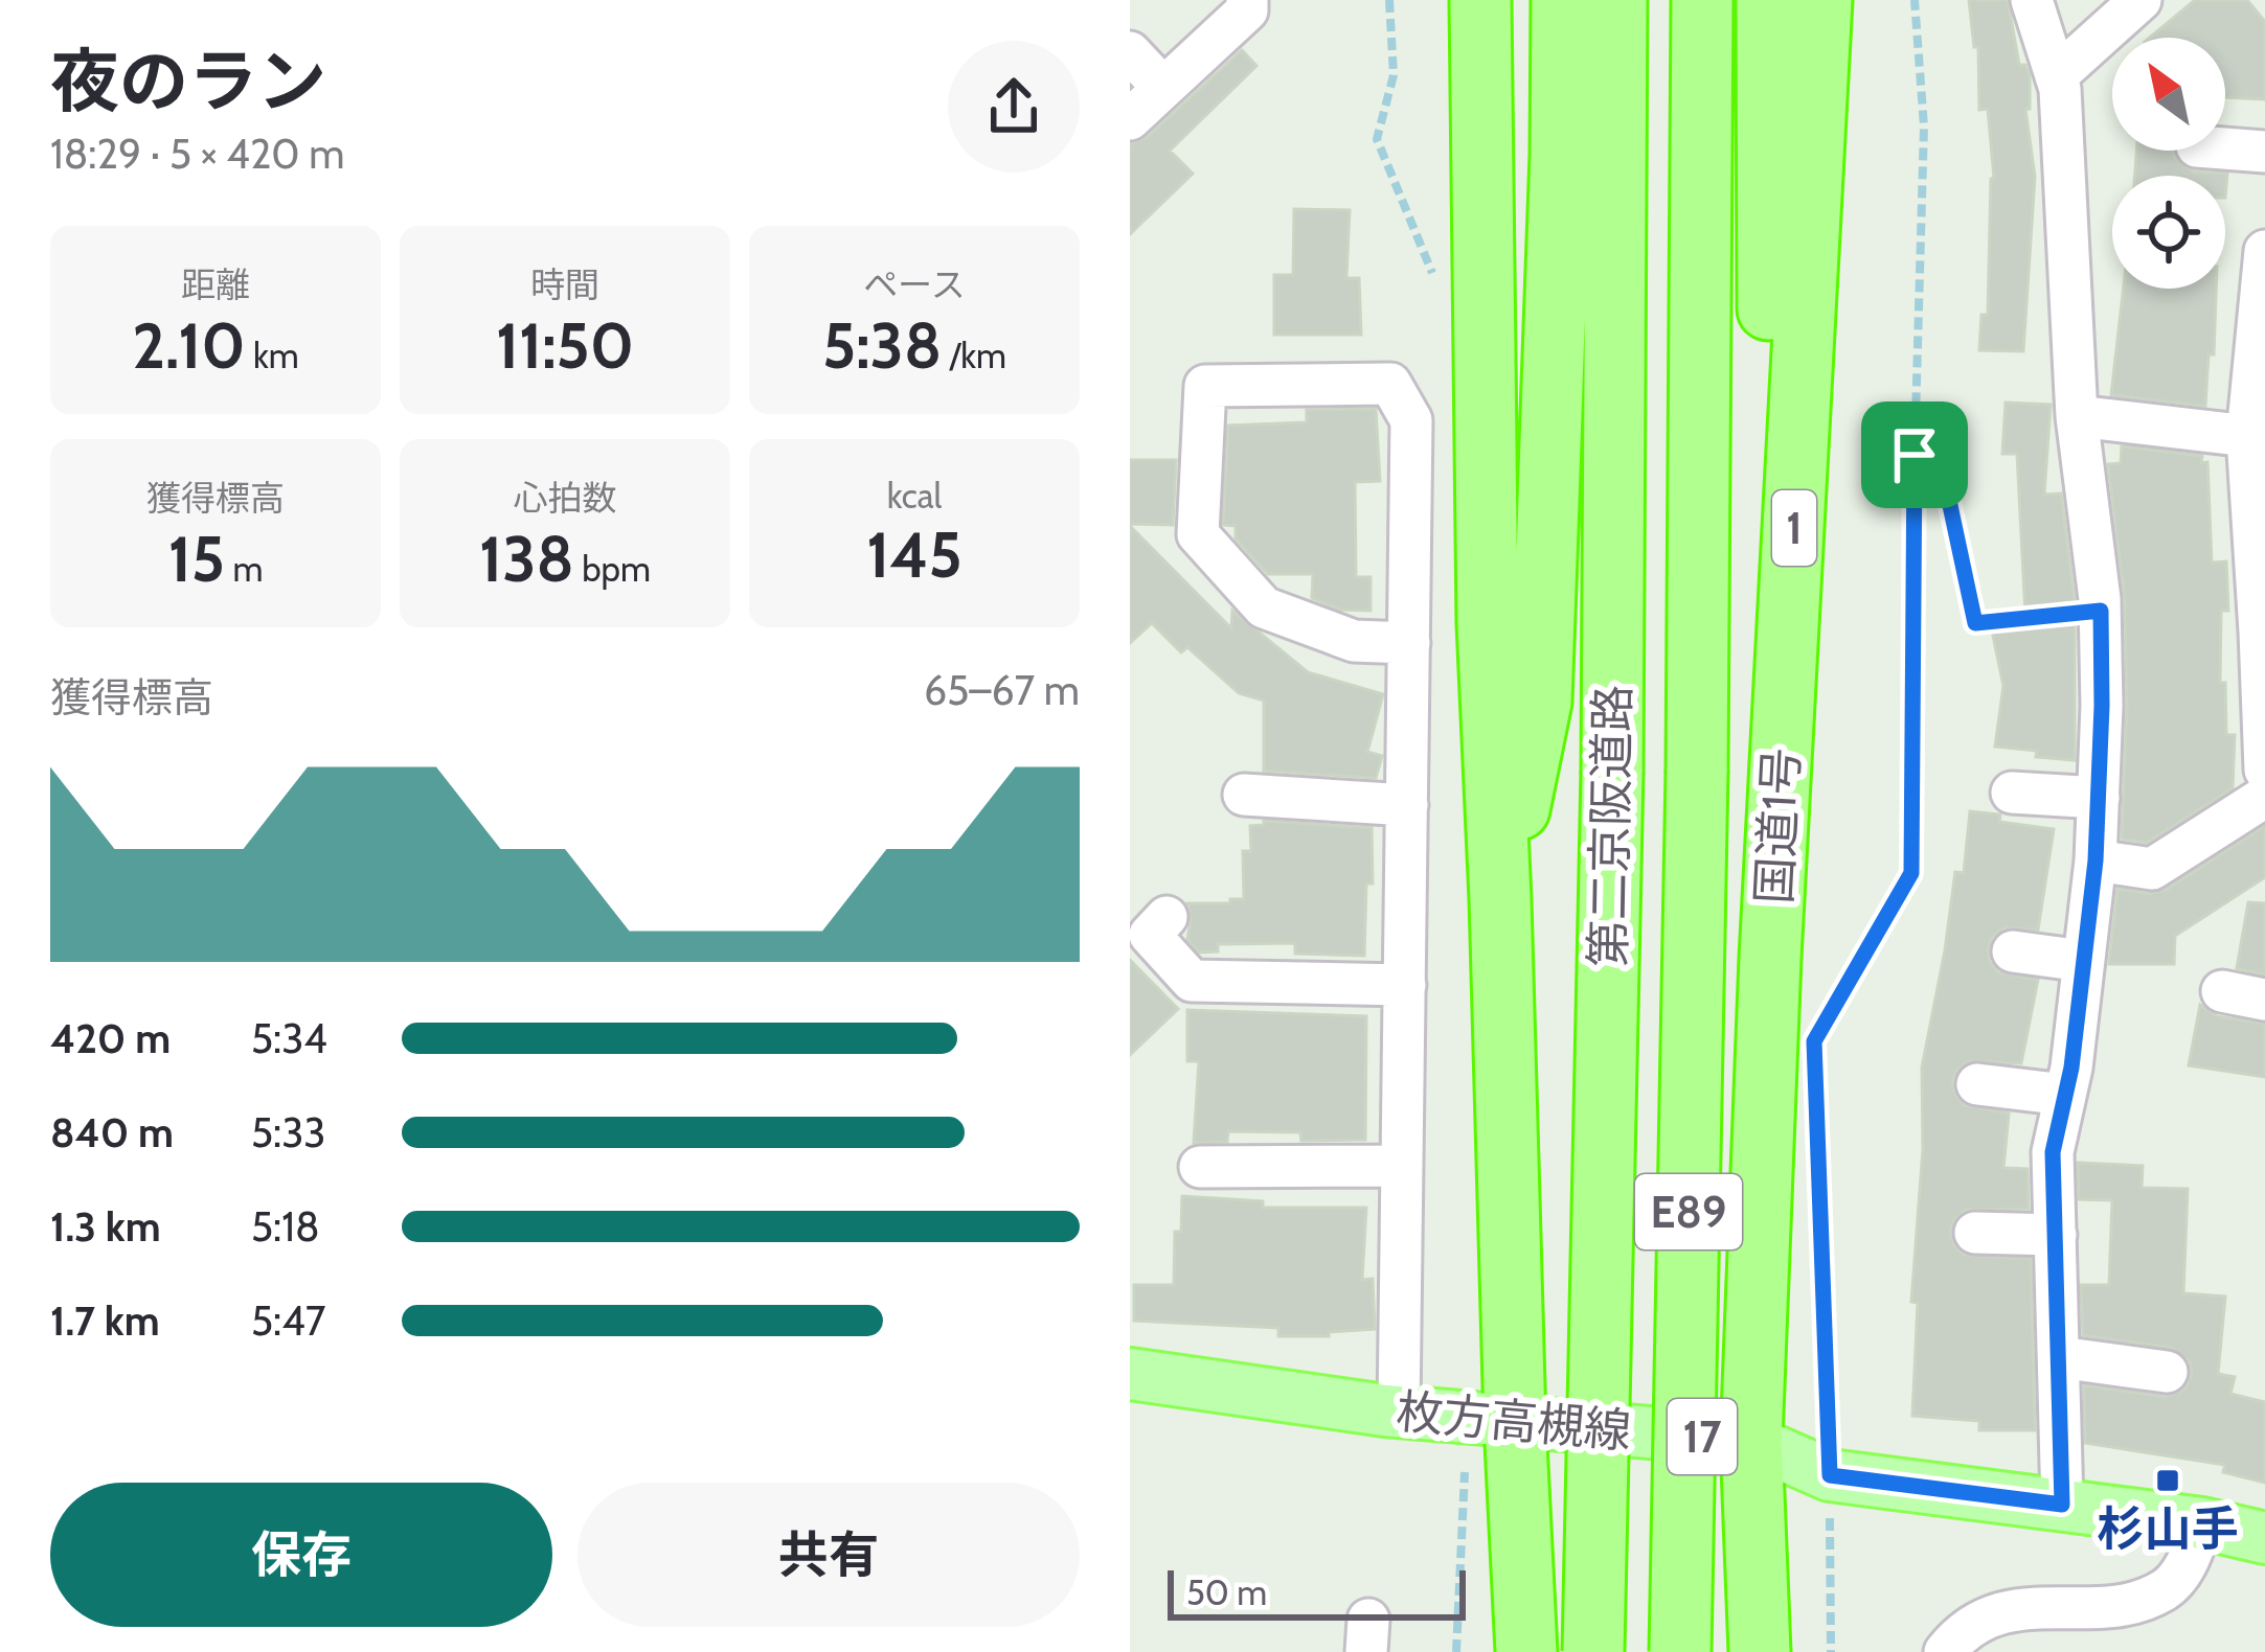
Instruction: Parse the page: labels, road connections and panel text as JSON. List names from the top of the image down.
{
  "streets": {
    "highway": [
      "1",
      "第二京阪道路",
      "国道1号",
      "E89"
    ],
    "main road": ["枚方高槻線", "17"]
  },
  "crossings": [
    ["国道1号", "枚方高槻線"]
  ],
  "places": {
    "transit": ["杉山手"]
  },
  "scale_bar": "50 m",
  "north": "top left",
  "page": {
    "heading": ["夜のラン", "18:29 · 5 × 420 m"],
    "stats": [
      ["距離", "2.10 km"],
      ["時間", "11:50"],
      ["ペース", "5:38 /km"],
      ["獲得標高", "15 m"],
      ["心拍数", "138 bpm"],
      ["kcal", "145"]
    ],
    "chart": ["獲得標高", "65–67 m"],
    "list": [
      {
        "name": "420 m",
        "note": "5:34"
      },
      {
        "name": "840 m",
        "note": "5:33"
      },
      {
        "name": "1.3 km",
        "note": "5:18"
      },
      {
        "name": "1.7 km",
        "note": "5:47"
      }
    ],
    "buttons": ["保存", "共有"],
    "scale": "50 m"
  }
}
